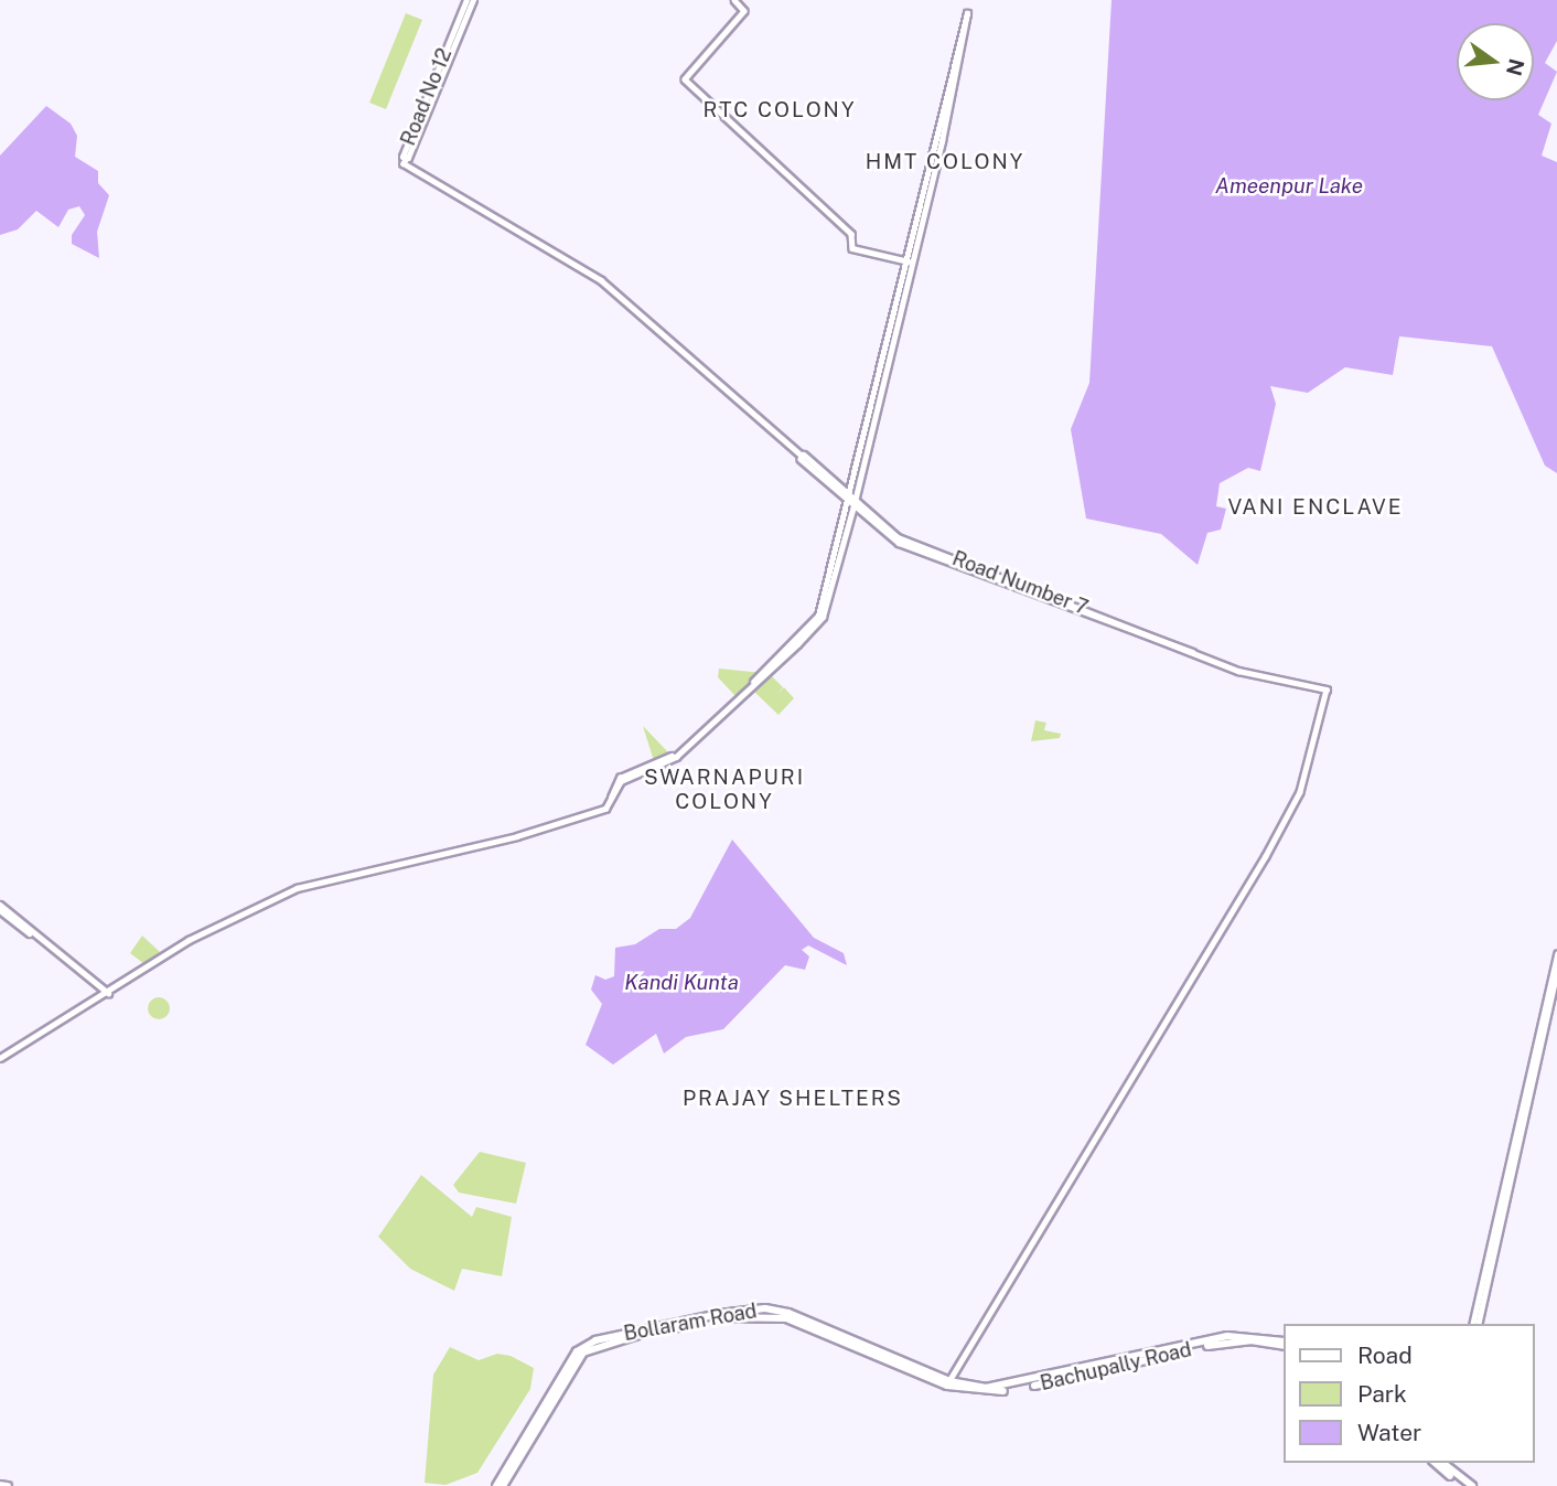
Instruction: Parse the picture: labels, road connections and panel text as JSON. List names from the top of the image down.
{
  "streets": {
    "main road": ["Bollaram Road", "Bachupally Road"],
    "street": ["Road No 12", "Road Number 7"]
  },
  "crossings": [
    ["Road No 12", "Road Number 7"],
    ["Road Number 7", "Bollaram Road"],
    ["Road Number 7", "Bachupally Road"],
    ["Bollaram Road", "Bachupally Road"]
  ],
  "districts": [
    "RTC COLONY",
    "HMT COLONY",
    "VANI ENCLAVE",
    "SWARNAPURI COLONY",
    "PRAJAY SHELTERS"
  ],
  "water": ["Ameenpur Lake", "Kandi Kunta"],
  "legend": ["Road", "Park", "Water"],
  "north": "right"
}
